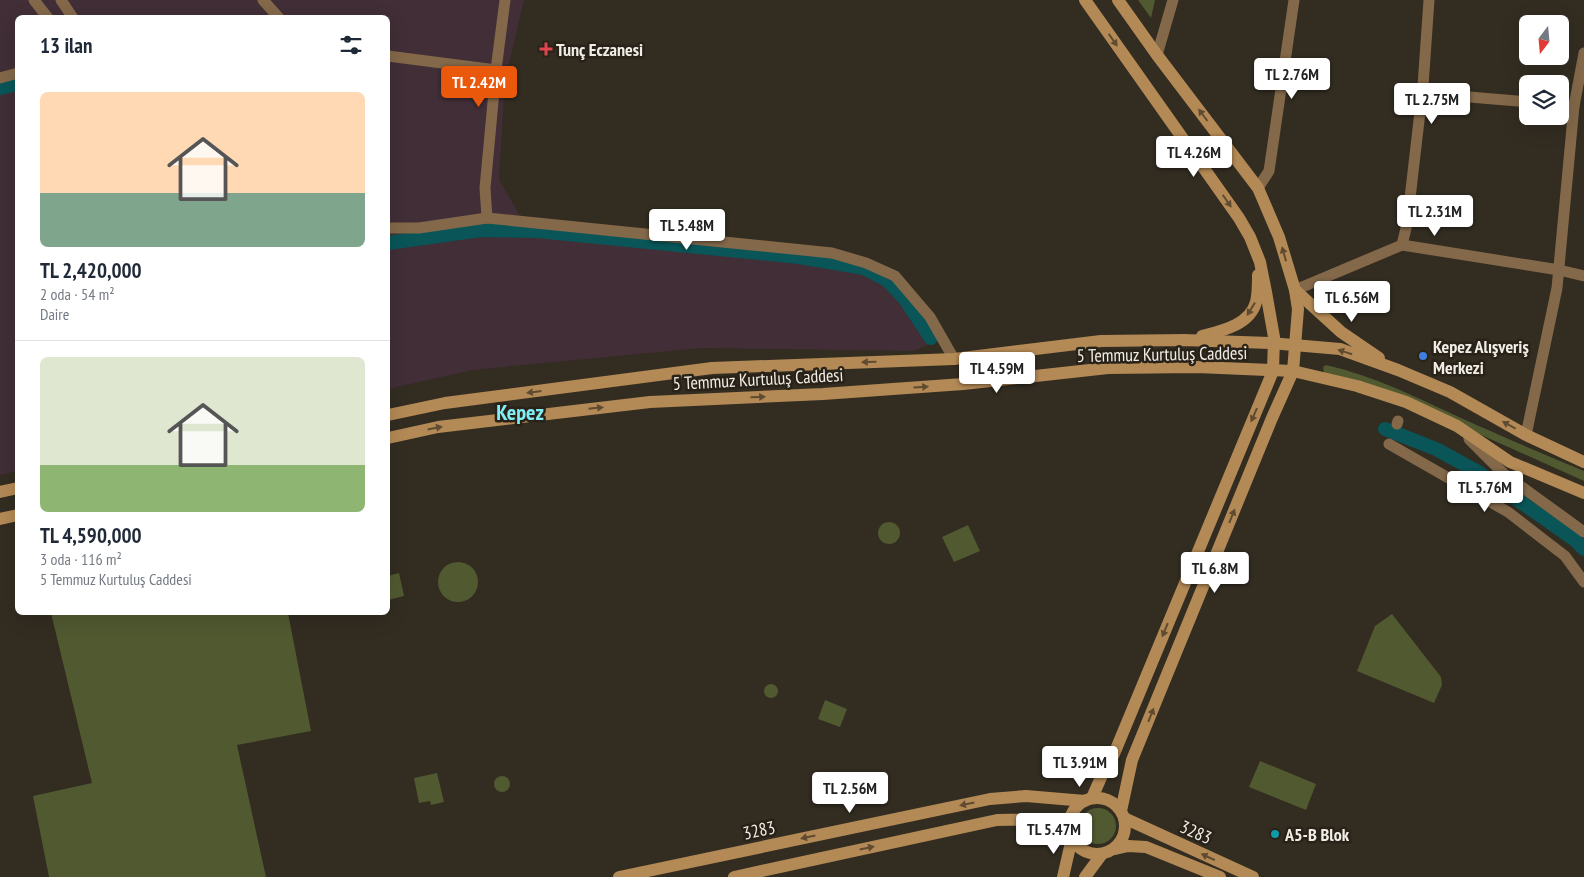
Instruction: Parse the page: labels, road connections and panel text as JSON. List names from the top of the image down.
{
  "streets": {
    "main road": ["5 Temmuz Kurtuluş Caddesi", "3283"]
  },
  "districts": ["Kepez"],
  "places": {
    "health": ["Tunç Eczanesi"],
    "other": ["Kepez Alışveriş Merkezi", "A5-B Blok"]
  },
  "north": "bottom",
  "page": {
    "heading": "13 ilan",
    "price": [
      "TL 2.76M",
      "TL 2.42M",
      "TL 2.75M",
      "TL 4.26M",
      "TL 2.31M",
      "TL 5.48M",
      "TL 6.56M",
      "TL 4.59M",
      "TL 5.76M",
      "TL 6.8M",
      "TL 3.91M",
      "TL 2.56M",
      "TL 5.47M"
    ],
    "list": [
      {
        "name": "TL 2,420,000",
        "note": "2 oda · 54 m² · Daire"
      },
      {
        "name": "TL 4,590,000",
        "note": "3 oda · 116 m² · 5 Temmuz Kurtuluş Caddesi"
      }
    ]
  }
}
